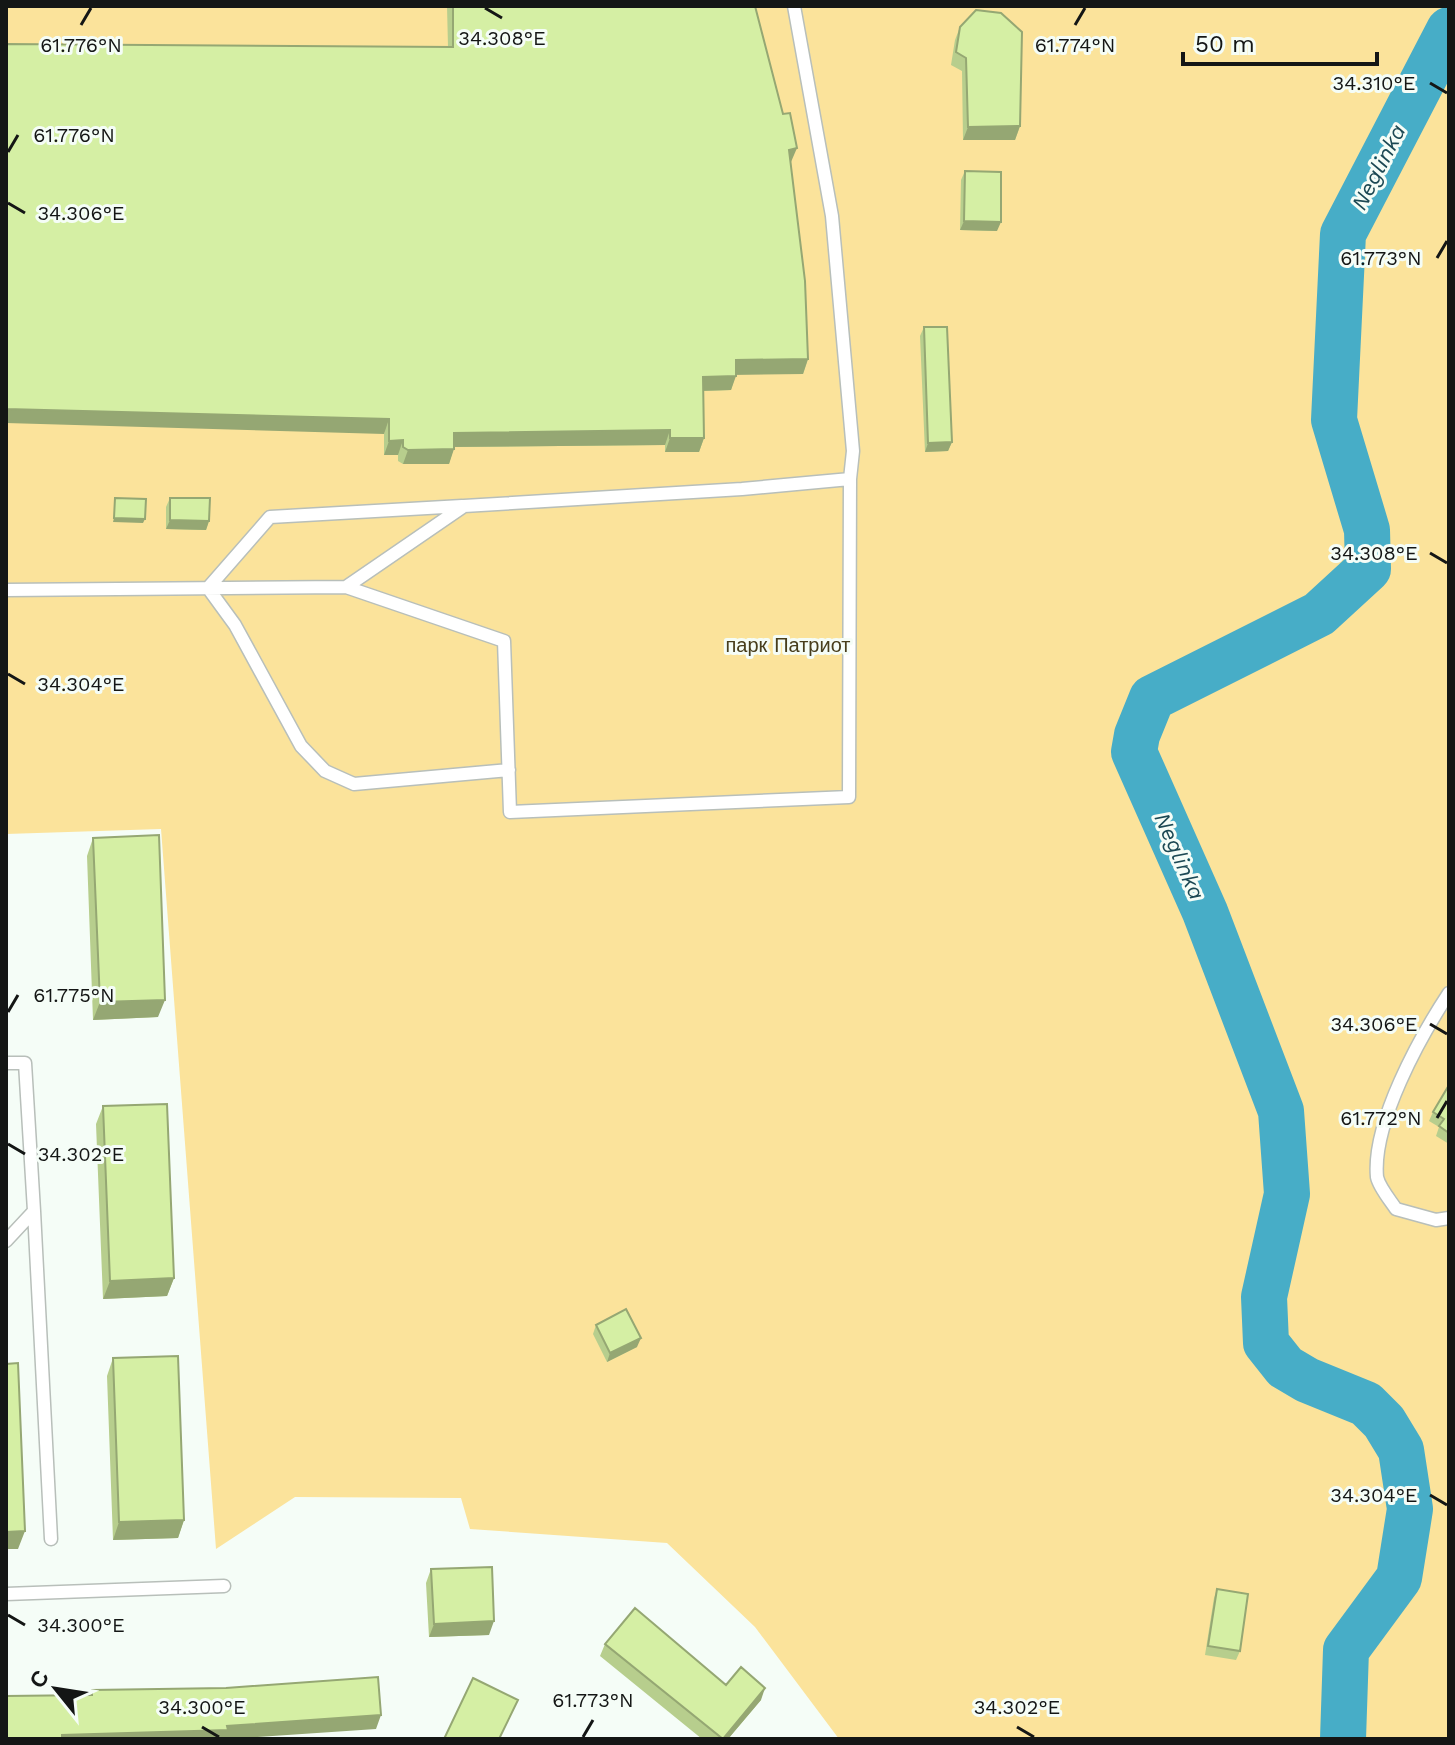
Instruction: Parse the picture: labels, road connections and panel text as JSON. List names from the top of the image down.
{
  "water": ["Neglinka"],
  "parks": ["парк Патриот"],
  "scale_bar": "50 m",
  "north": "top left",
  "coordinates": [
    "34.308°E",
    "61.776°N",
    "61.774°N",
    "34.310°E",
    "34.306°E",
    "61.773°N",
    "34.304°E",
    "61.775°N",
    "61.772°N",
    "34.302°E",
    "34.300°E"
  ]
}
